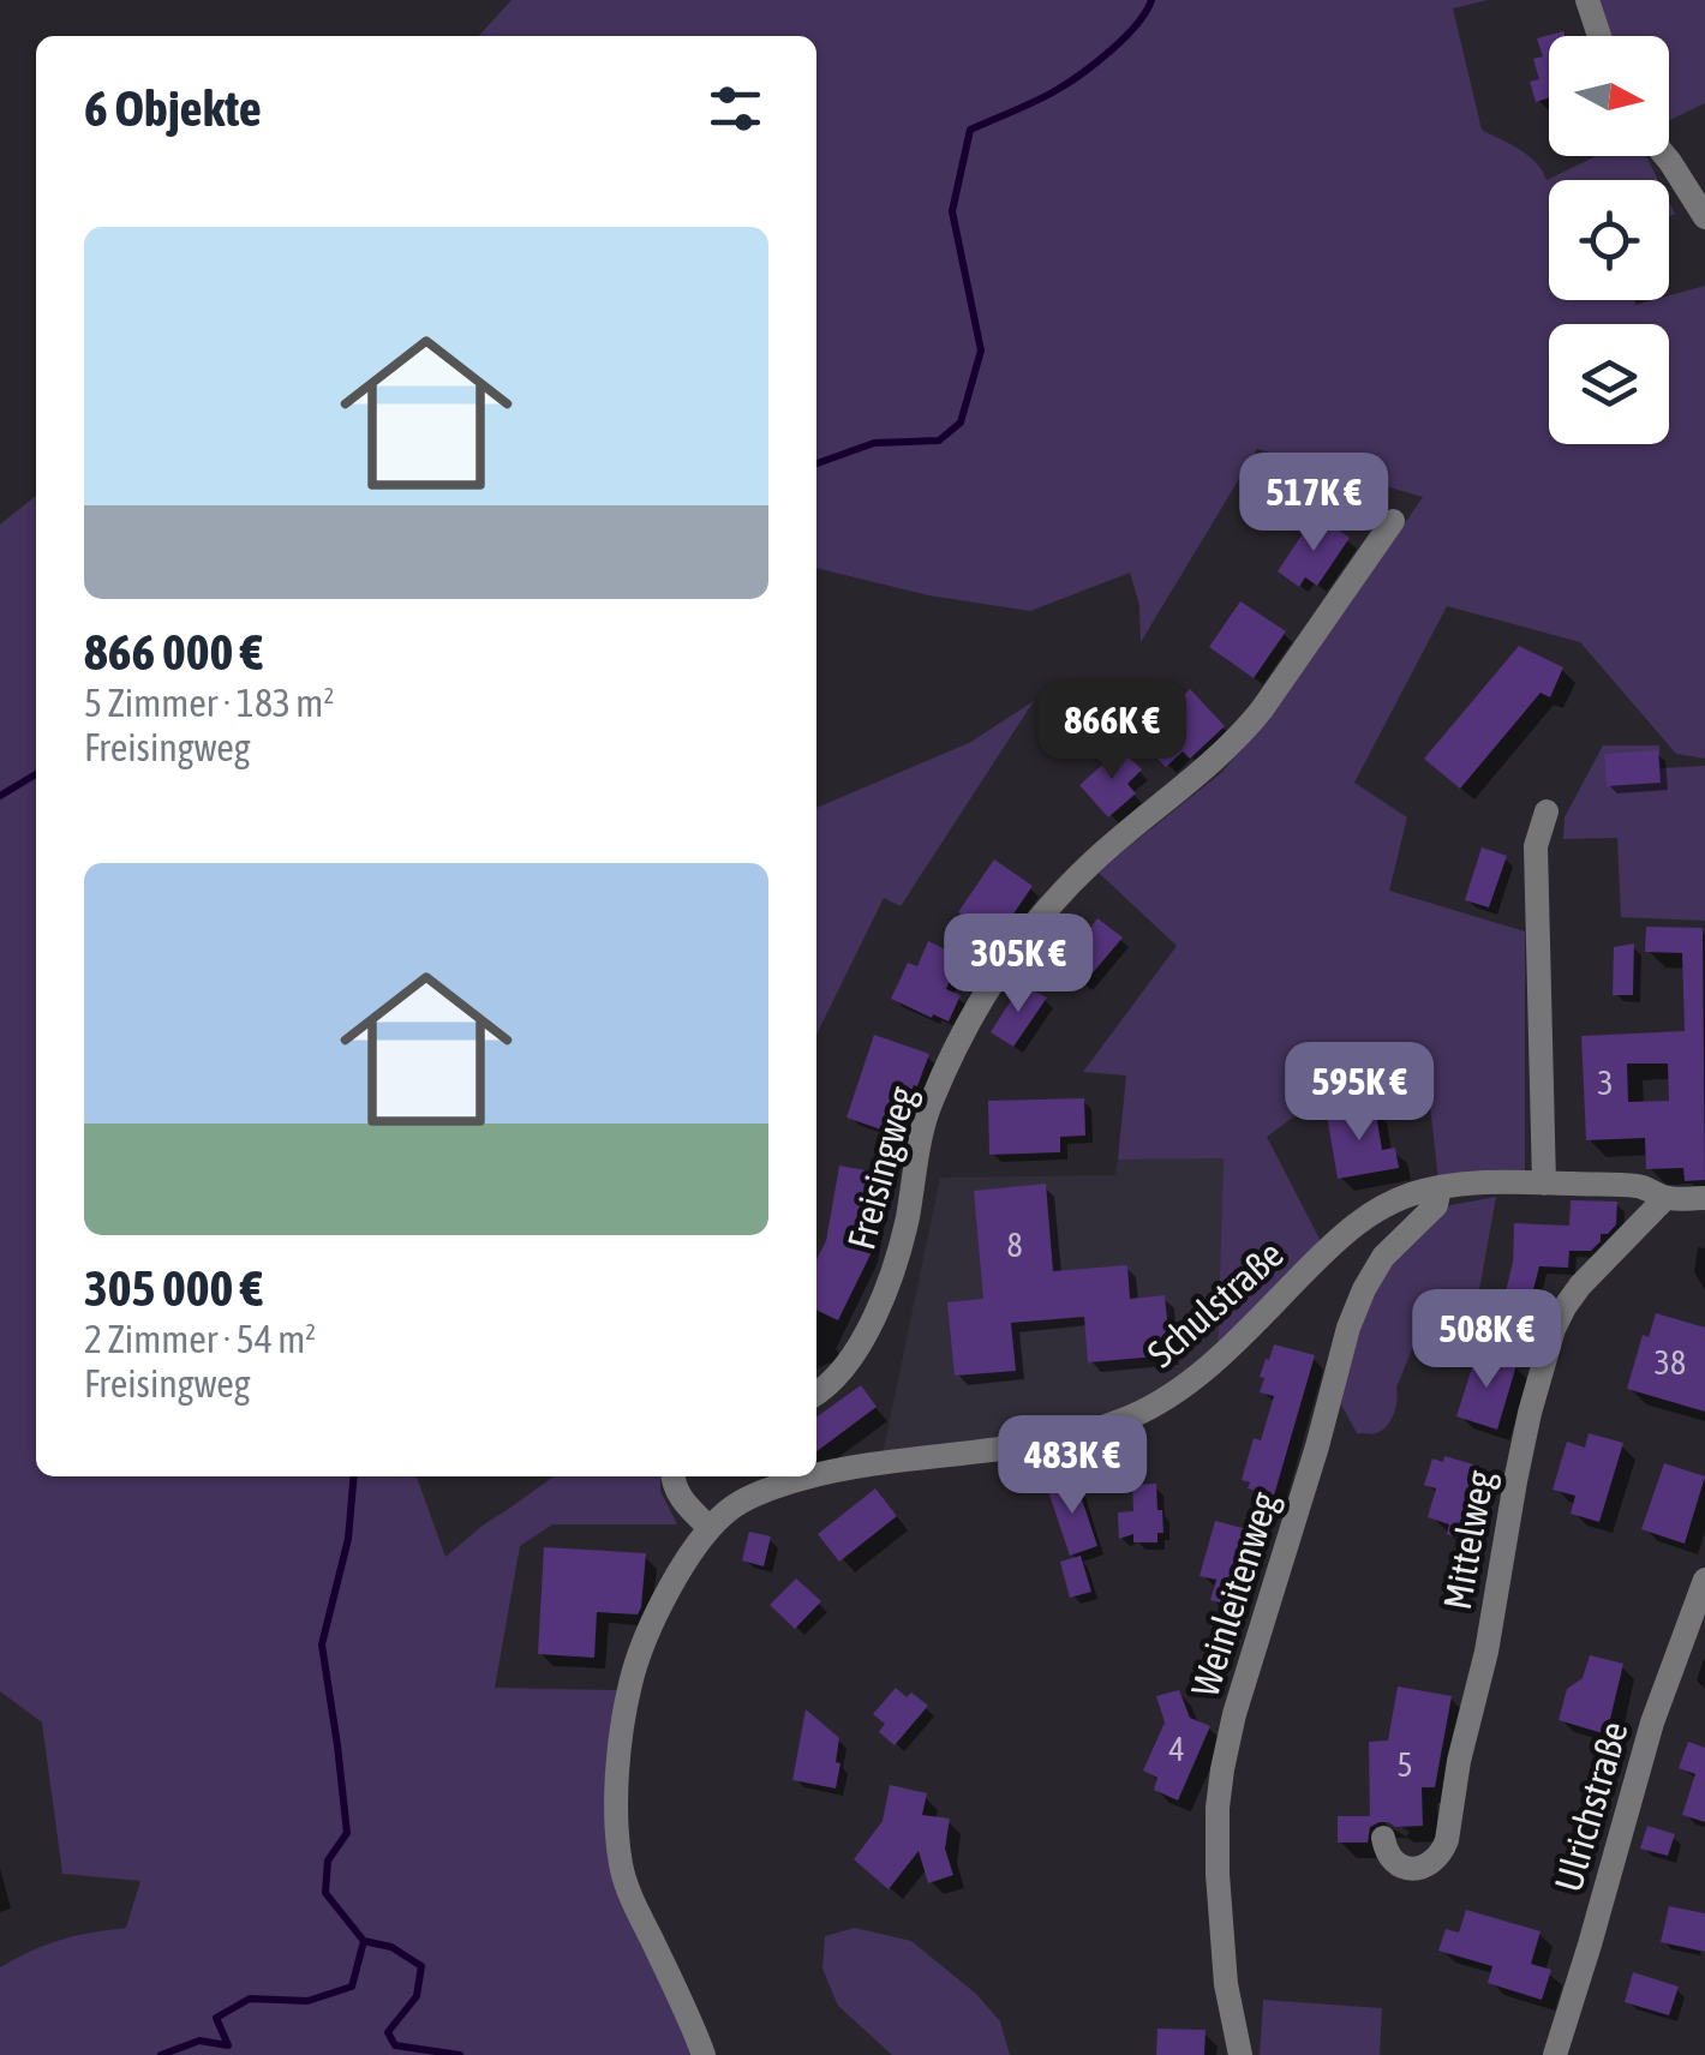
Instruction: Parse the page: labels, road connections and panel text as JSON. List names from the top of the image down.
{
  "streets": {
    "street": [
      "Freisingweg",
      "Schulstraße",
      "Mittelweg",
      "Weinleitenweg",
      "Ulrichstraße"
    ]
  },
  "crossings": [
    ["Schulstraße", "Mittelweg"],
    ["Schulstraße", "Weinleitenweg"]
  ],
  "house_numbers": [
    "3",
    "8",
    "38",
    "4",
    "5"
  ],
  "north": "right",
  "page": {
    "heading": "6 Objekte",
    "list": [
      {
        "name": "866 000 €",
        "note": "5 Zimmer · 183 m² · Freisingweg"
      },
      {
        "name": "305 000 €",
        "note": "2 Zimmer · 54 m² · Freisingweg"
      }
    ],
    "price": [
      "517K €",
      "866K €",
      "305K €",
      "595K €",
      "508K €",
      "483K €"
    ]
  }
}
